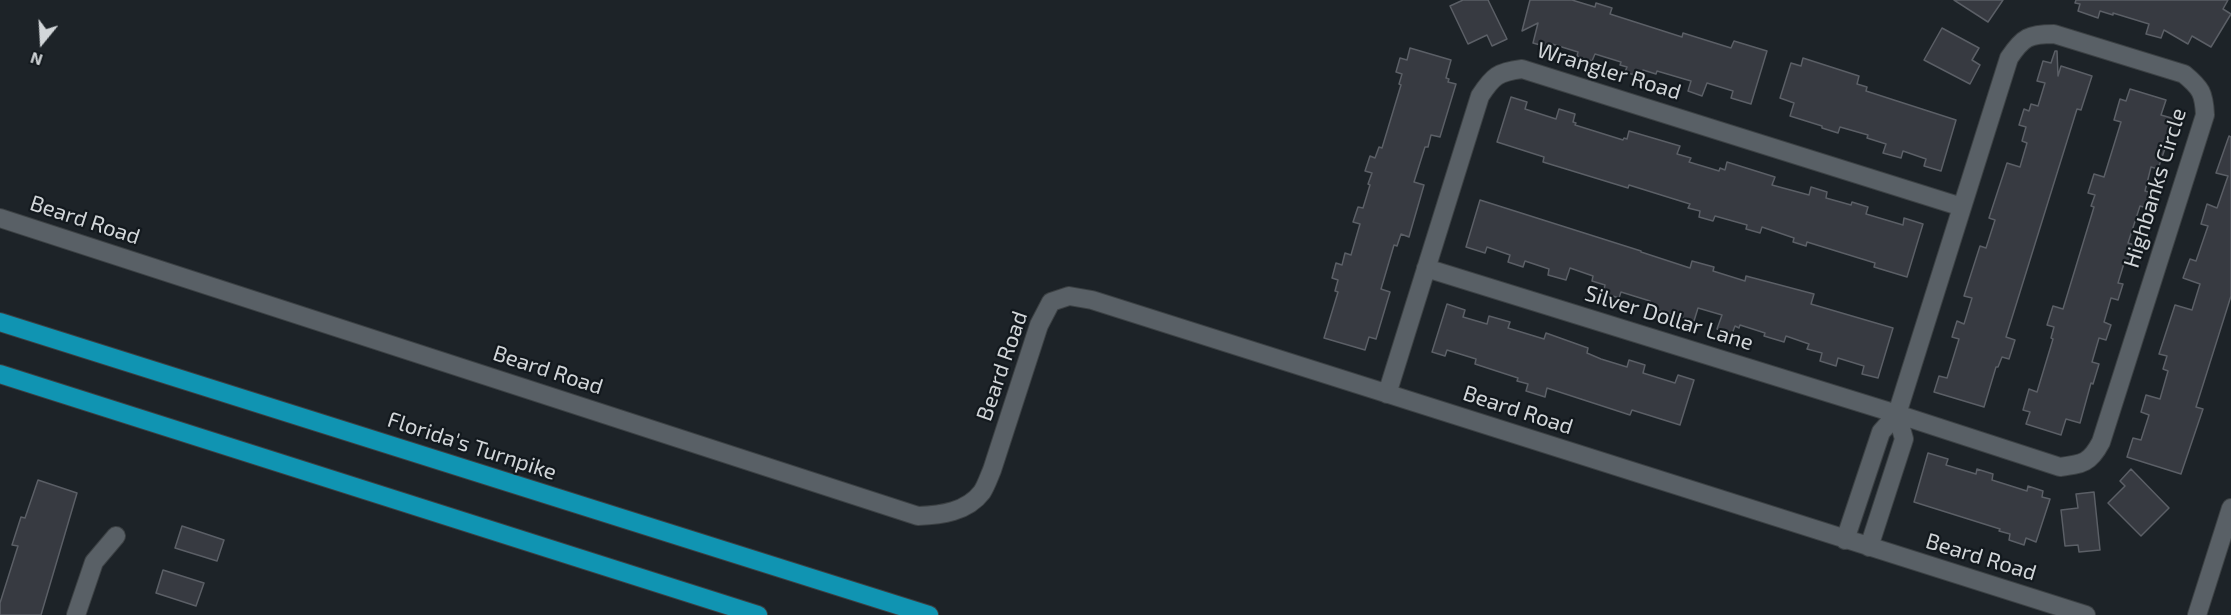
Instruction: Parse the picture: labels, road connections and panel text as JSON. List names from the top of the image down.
{
  "streets": {
    "highway": ["Florida's Turnpike"],
    "street": [
      "Wrangler Road",
      "Highbanks Circle",
      "Beard Road",
      "Silver Dollar Lane"
    ]
  },
  "crossings": [
    ["Wrangler Road", "Highbanks Circle"],
    ["Wrangler Road", "Beard Road"],
    ["Wrangler Road", "Silver Dollar Lane"],
    ["Highbanks Circle", "Silver Dollar Lane"]
  ],
  "north": "bottom"
}
